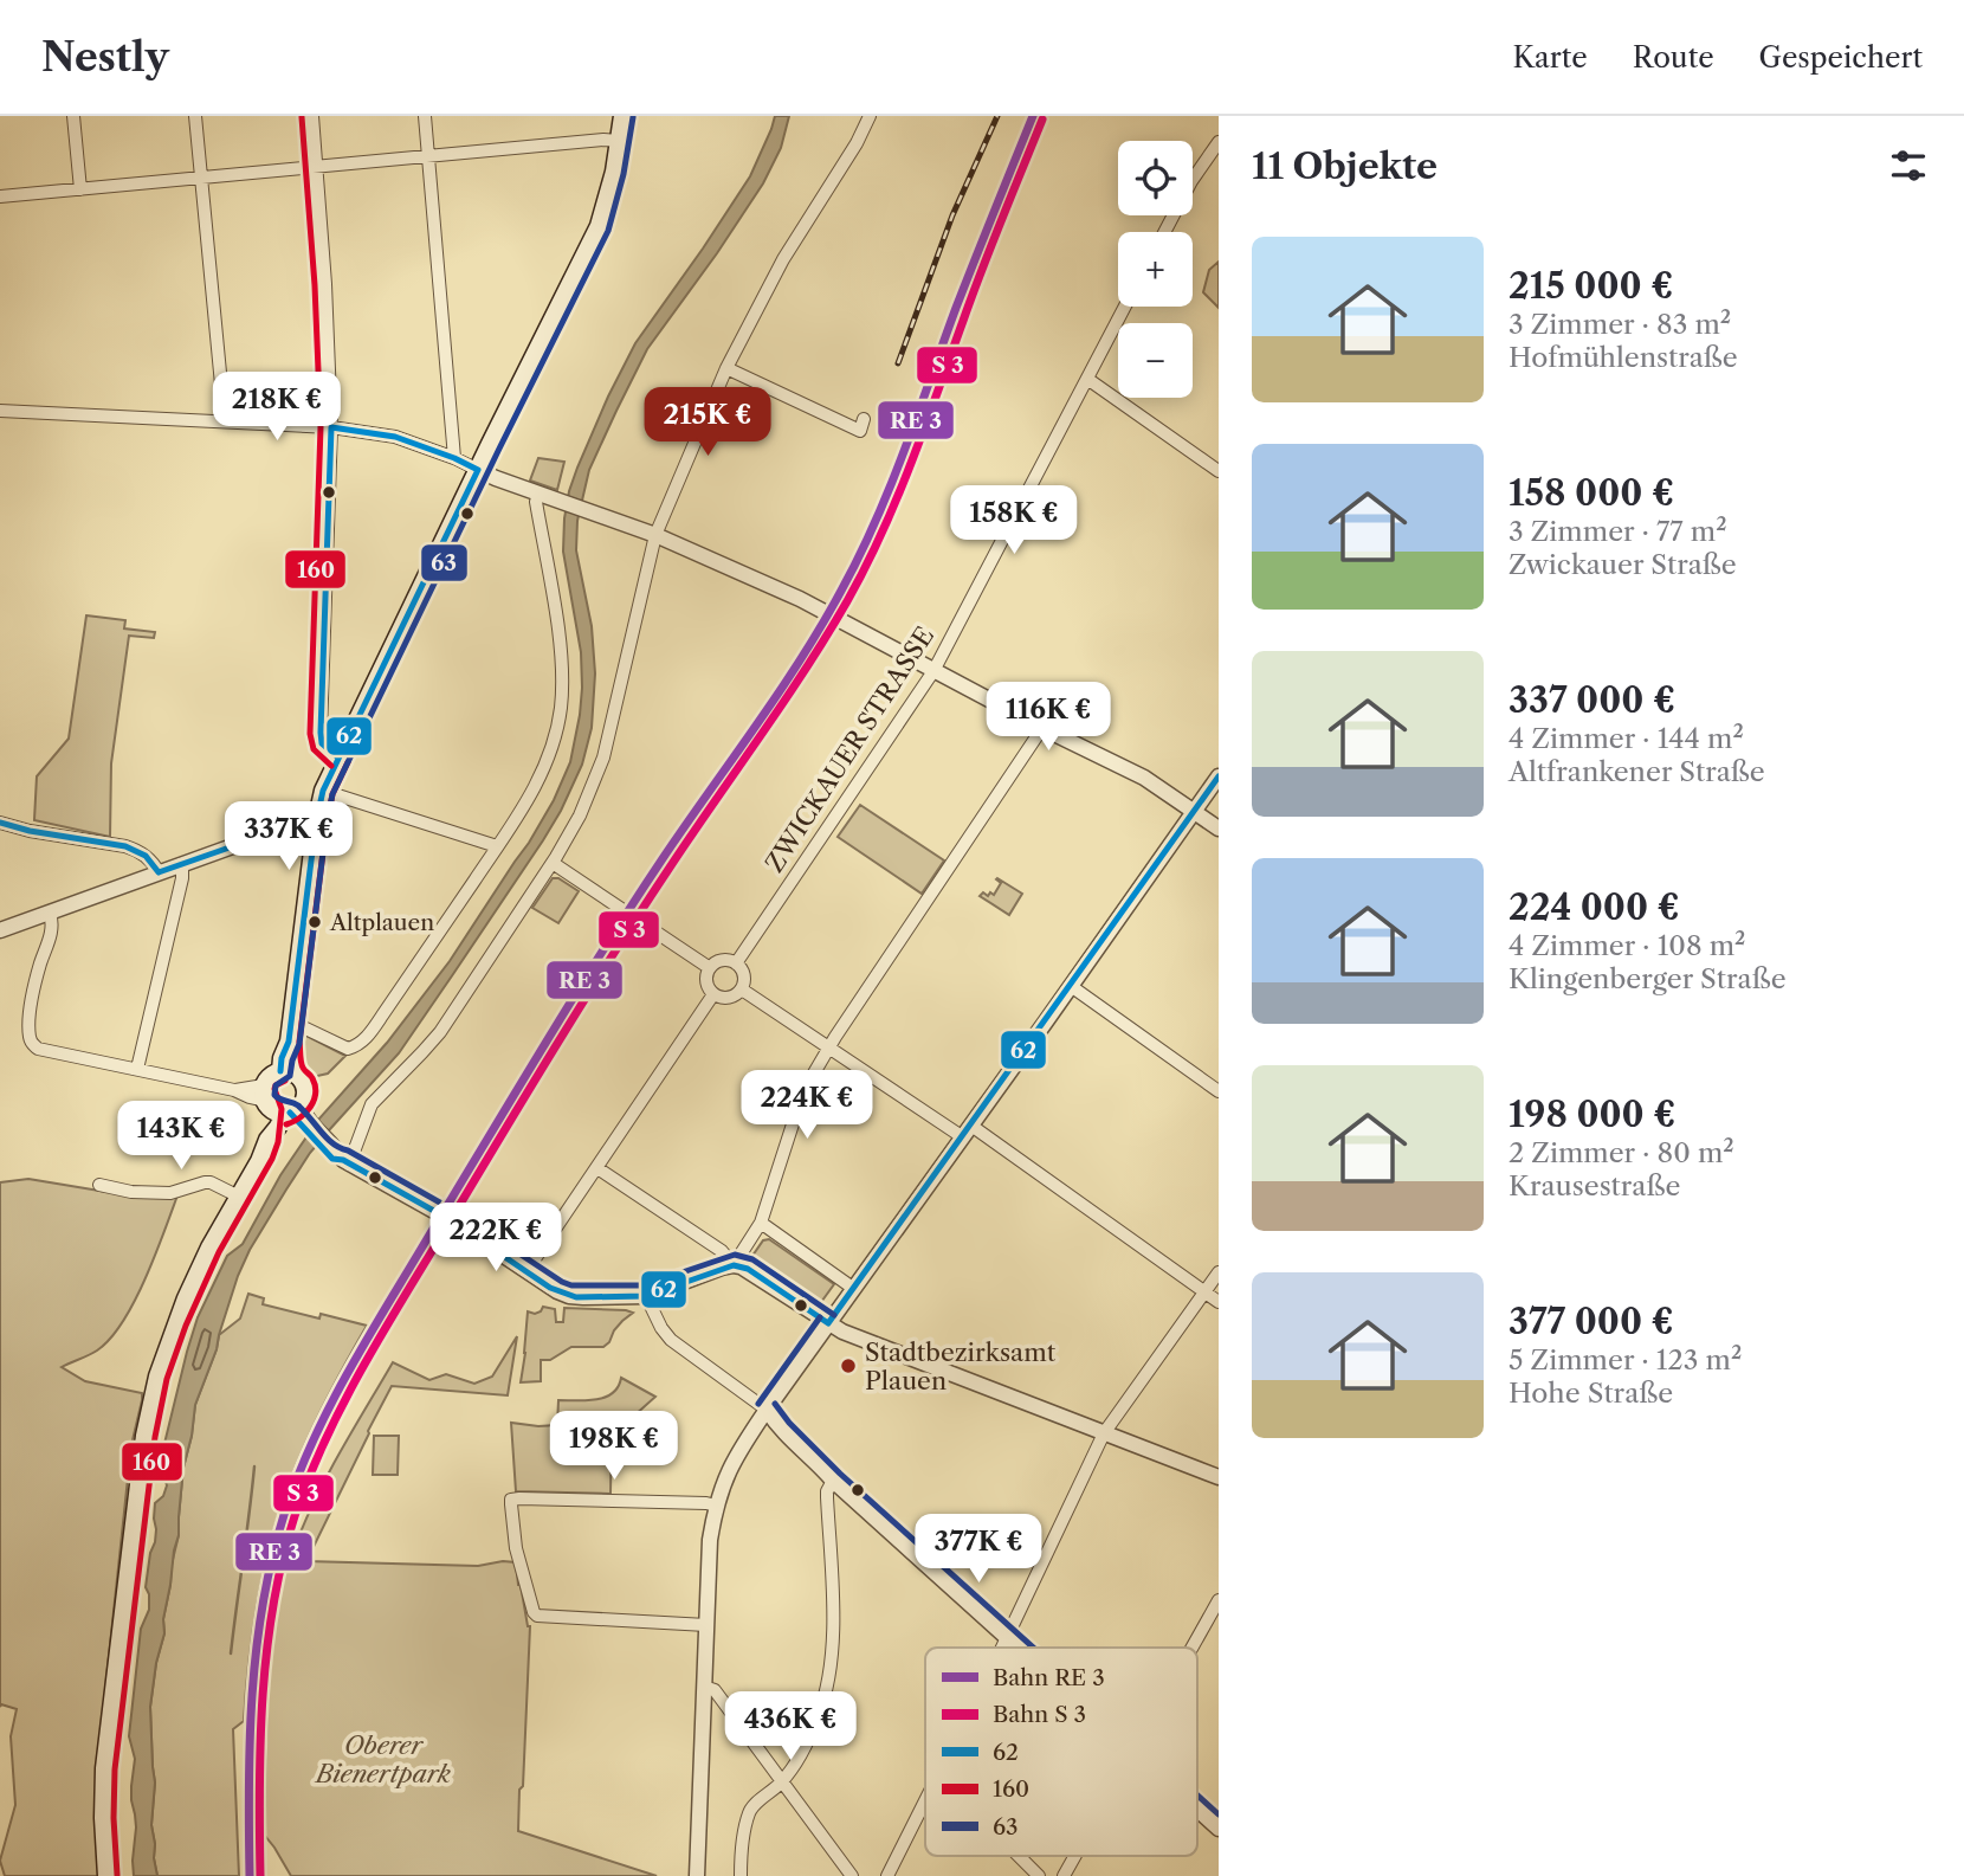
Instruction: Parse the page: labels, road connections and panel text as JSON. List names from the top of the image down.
{
  "streets": {
    "street": ["ZWICKAUER STRASSE"]
  },
  "parks": ["Oberer Bienertpark"],
  "places": ["Altplauen", "Stadtbezirksamt Plauen"],
  "lines": ["transit line 160", "transit line 63", "transit line 62"],
  "legend": [
    "Bahn RE 3",
    "Bahn S 3",
    "62",
    "160",
    "63"
  ],
  "page": {
    "header": "Nestly",
    "nav": ["Karte", "Route", "Gespeichert"],
    "heading": "11 Objekte",
    "map_buttons": ["+", "−"],
    "list": [
      {
        "name": "215 000 €",
        "note": "3 Zimmer · 83 m² · Hofmühlenstraße"
      },
      {
        "name": "158 000 €",
        "note": "3 Zimmer · 77 m² · Zwickauer Straße"
      },
      {
        "name": "337 000 €",
        "note": "4 Zimmer · 144 m² · Altfrankener Straße"
      },
      {
        "name": "224 000 €",
        "note": "4 Zimmer · 108 m² · Klingenberger Straße"
      },
      {
        "name": "198 000 €",
        "note": "2 Zimmer · 80 m² · Krausestraße"
      },
      {
        "name": "377 000 €",
        "note": "5 Zimmer · 123 m² · Hohe Straße"
      }
    ],
    "price": [
      "218K €",
      "215K €",
      "158K €",
      "116K €",
      "337K €",
      "224K €",
      "143K €",
      "222K €",
      "198K €",
      "377K €",
      "436K €"
    ]
  }
}
